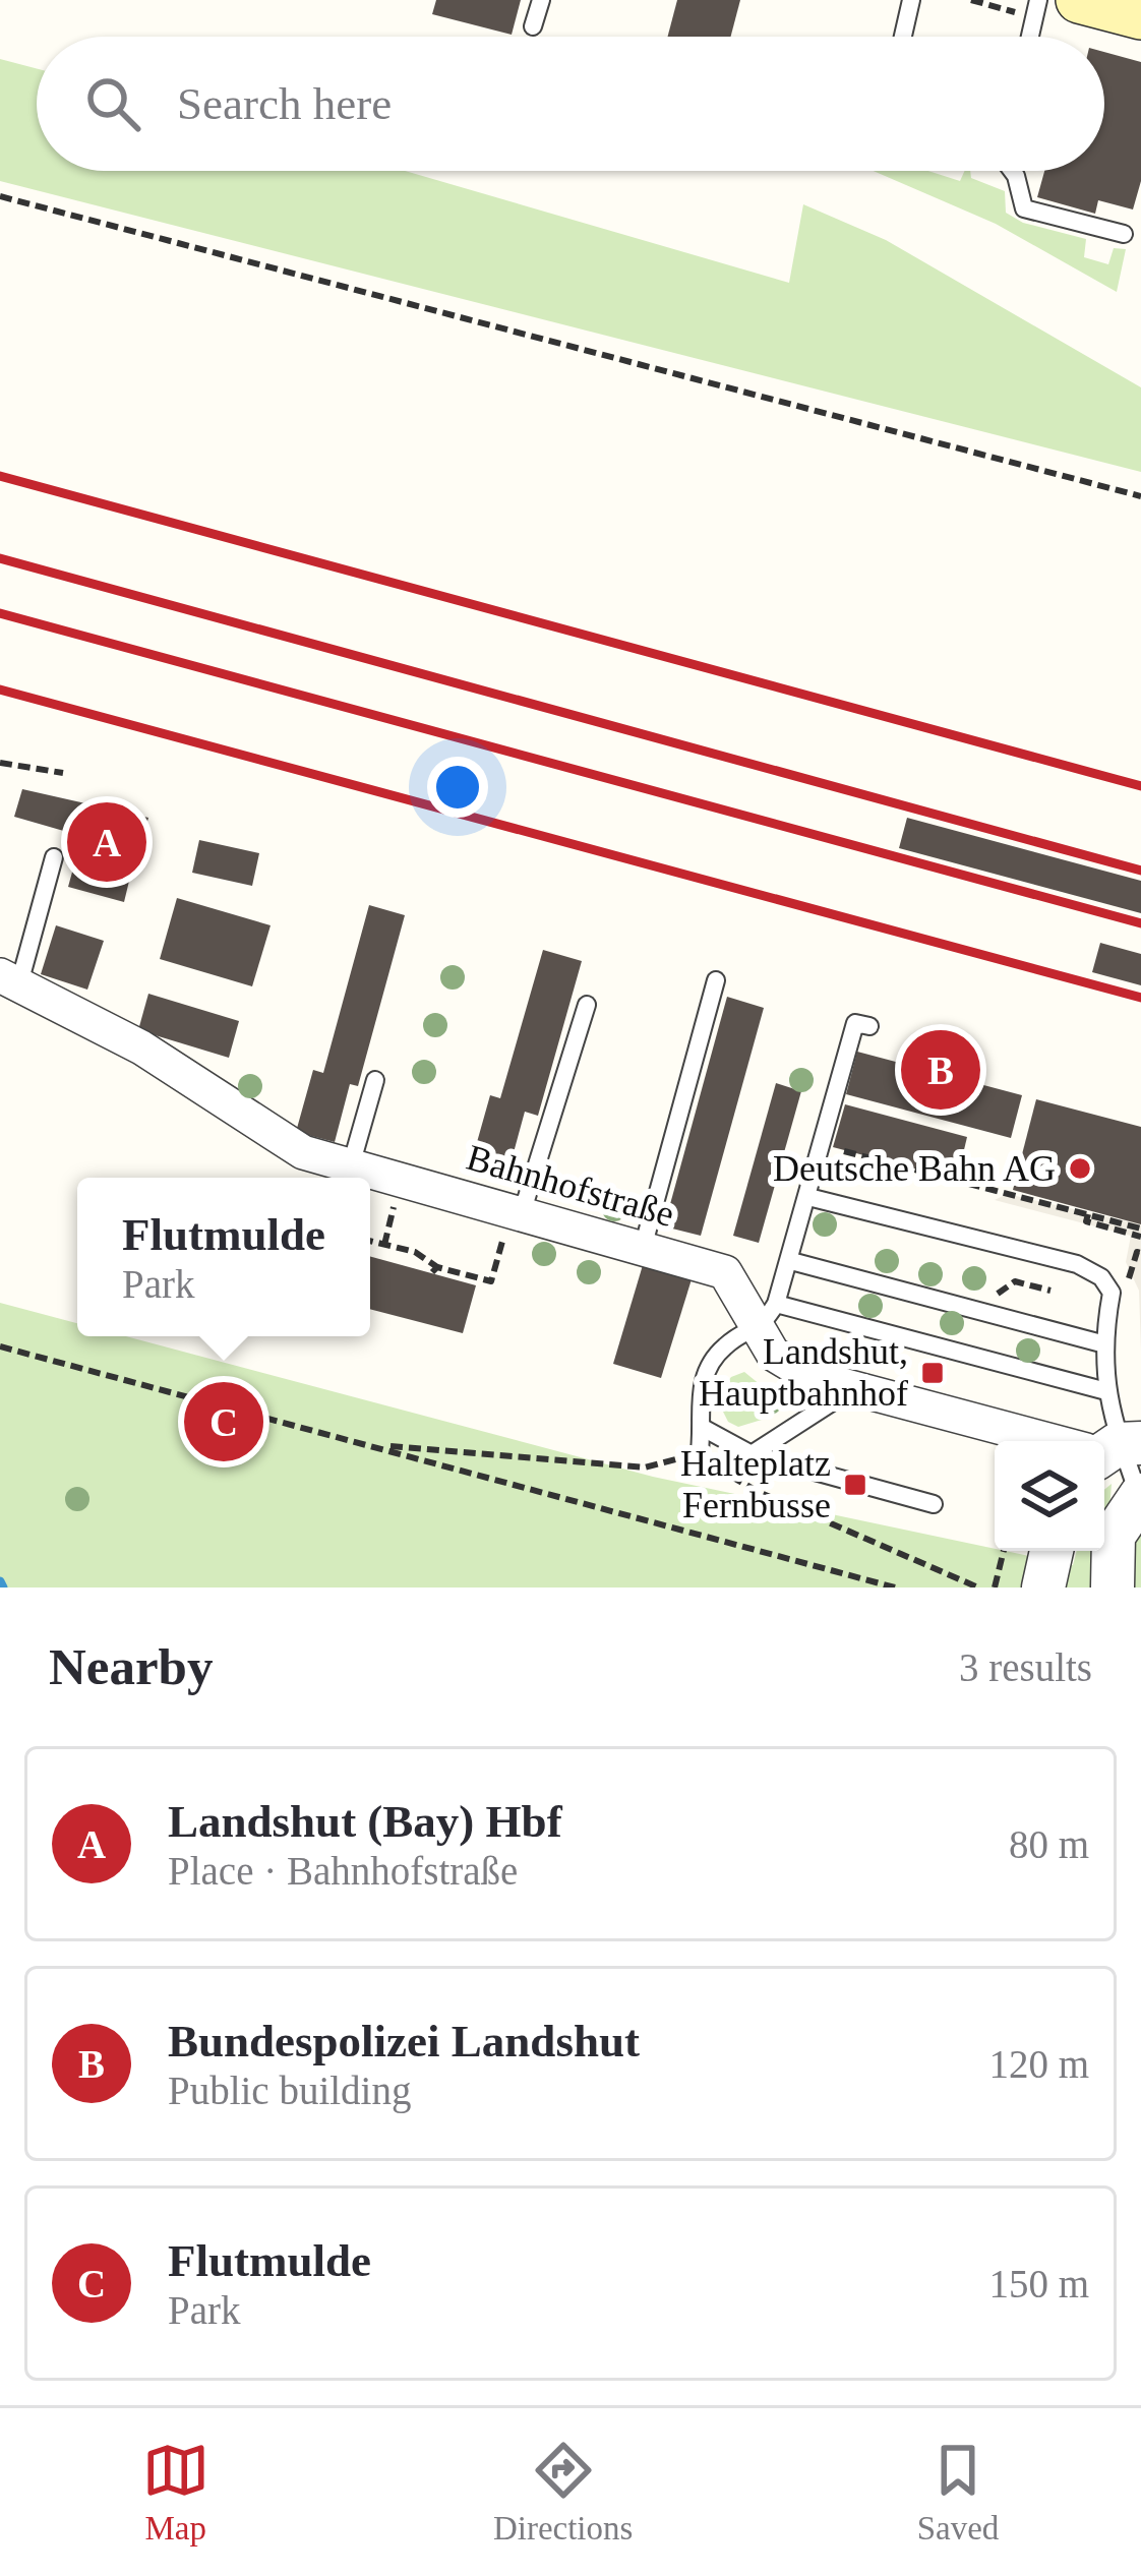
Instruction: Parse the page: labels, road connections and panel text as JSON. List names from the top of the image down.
{
  "streets": {
    "street": ["Bahnhofstraße"]
  },
  "places": {
    "other": ["Deutsche Bahn AG"],
    "transit": ["Landshut, Hauptbahnhof", "Halteplatz Fernbusse"]
  },
  "page": {
    "search": "Search here",
    "pins": ["A", "B", "C"],
    "popup": ["Flutmulde", "Park"],
    "heading": ["Nearby", "3 results"],
    "list": [
      {
        "mark": "A",
        "name": "Landshut (Bay) Hbf",
        "note": "Place · Bahnhofstraße",
        "value": "80 m"
      },
      {
        "mark": "B",
        "name": "Bundespolizei Landshut",
        "note": "Public building",
        "value": "120 m"
      },
      {
        "mark": "C",
        "name": "Flutmulde",
        "note": "Park",
        "value": "150 m"
      }
    ],
    "nav": ["Map", "Directions", "Saved"]
  }
}
